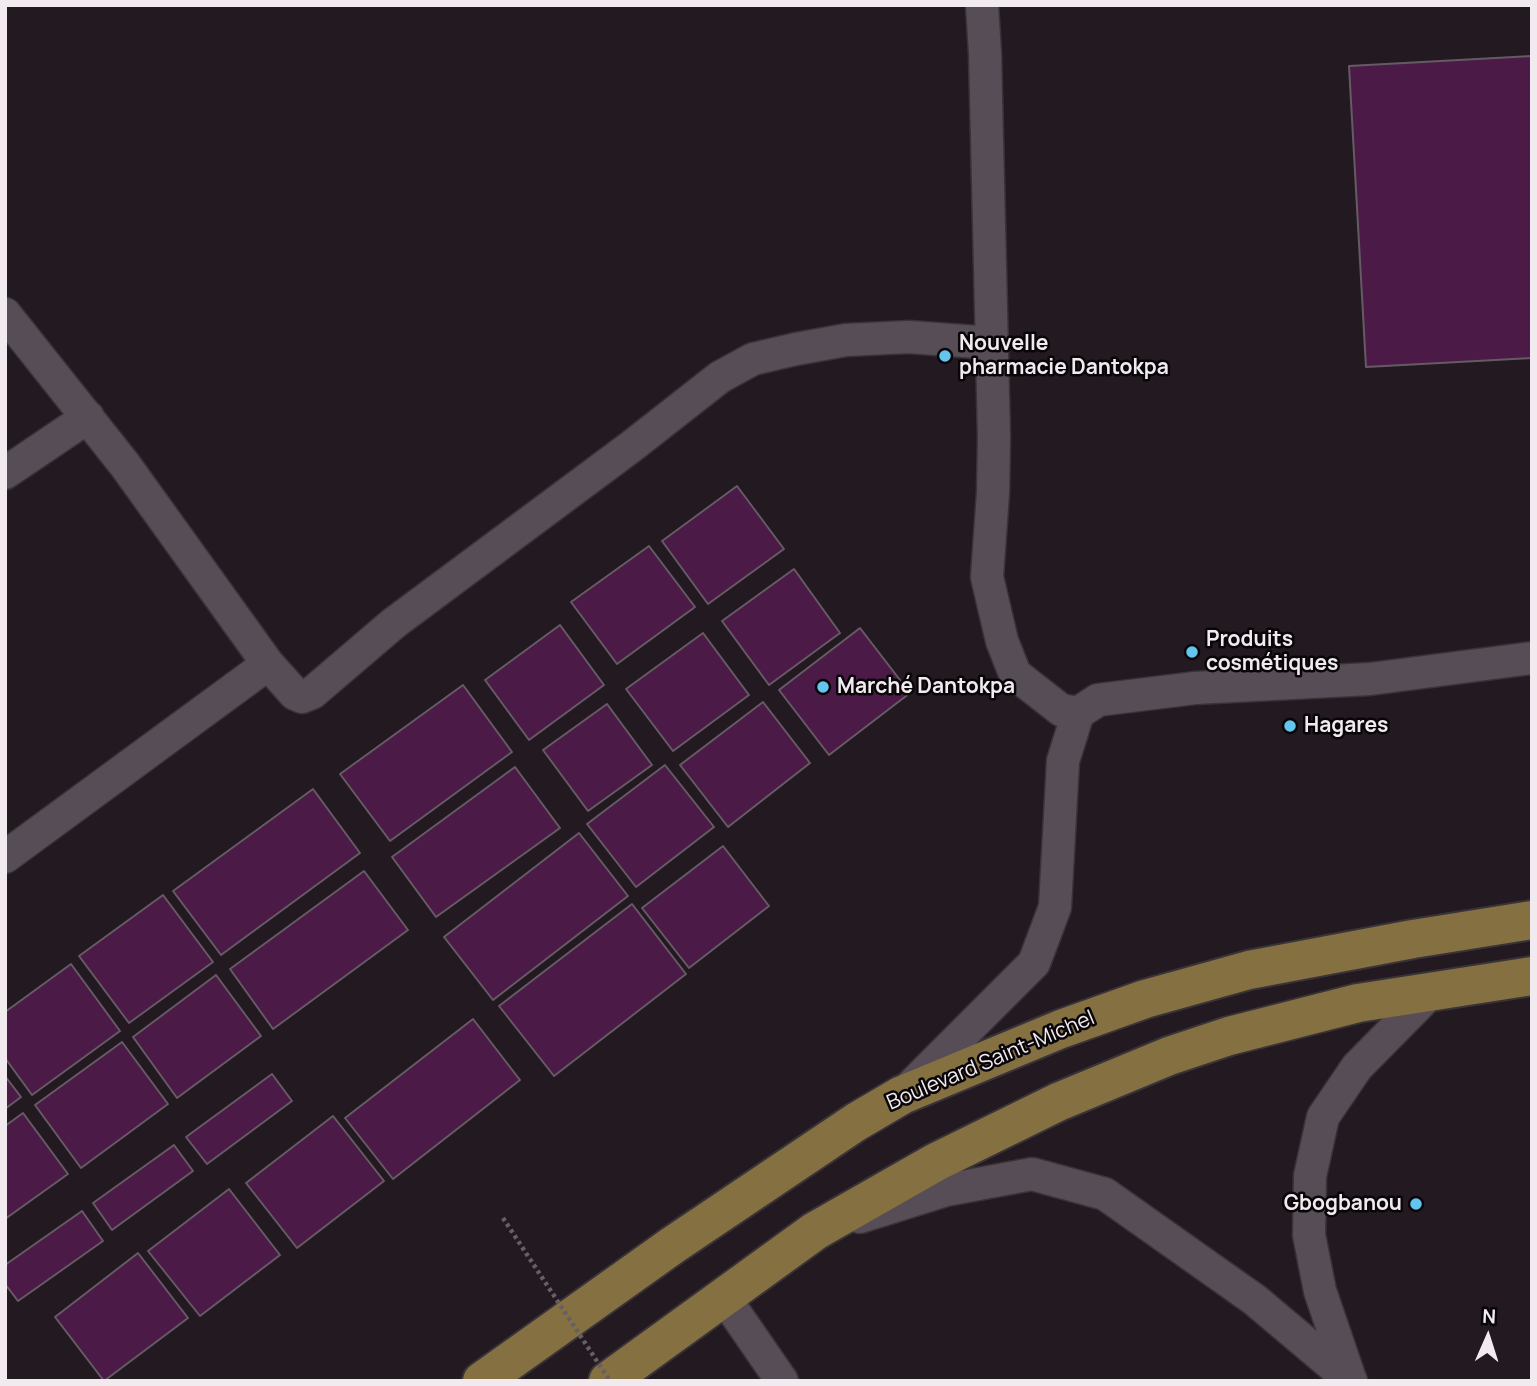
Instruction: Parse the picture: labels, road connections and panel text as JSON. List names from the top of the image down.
{
  "streets": {
    "main road": ["Boulevard Saint-Michel"]
  },
  "places": [
    "Nouvelle pharmacie Dantokpa",
    "Produits cosmétiques",
    "Marché Dantokpa",
    "Hagares",
    "Gbogbanou"
  ],
  "north": "top"
}
